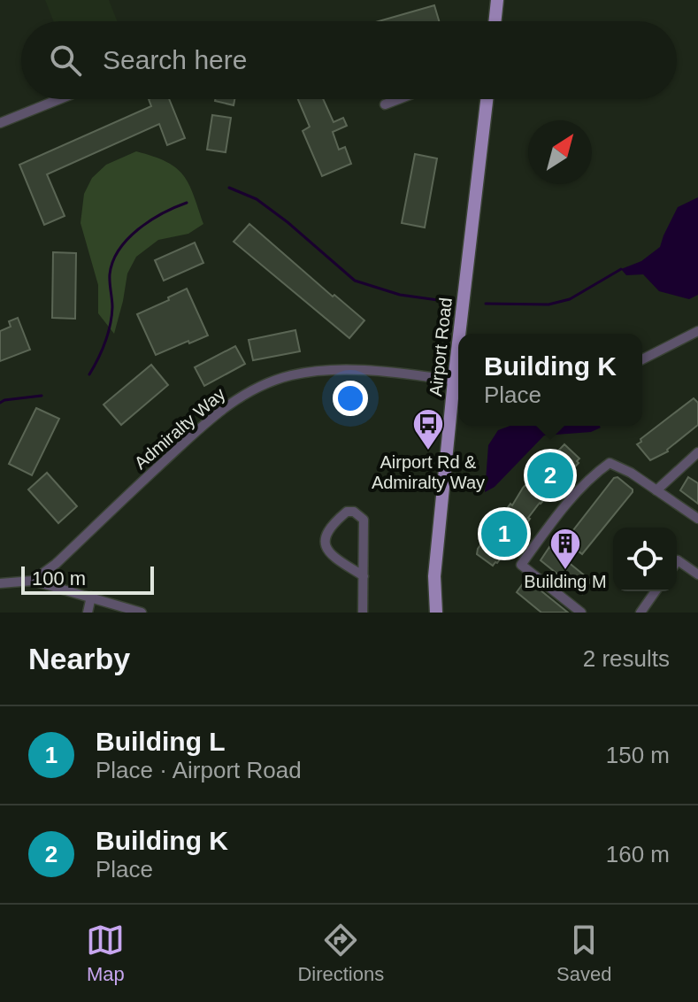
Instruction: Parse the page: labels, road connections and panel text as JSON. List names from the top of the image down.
{
  "streets": {
    "main road": ["Airport Road"],
    "street": ["Admiralty Way"]
  },
  "crossings": [
    ["Airport Road", "Admiralty Way"]
  ],
  "places": {
    "bus stop": ["Airport Rd & Admiralty Way"],
    "building": ["Building M"]
  },
  "scale_bar": "100 m",
  "north": "top right",
  "page": {
    "search": "Search here",
    "popup": ["Building K", "Place"],
    "pins": ["2", "1"],
    "scale": "100 m",
    "heading": ["Nearby", "2 results"],
    "list": [
      {
        "mark": "1",
        "name": "Building L",
        "note": "Place · Airport Road",
        "value": "150 m"
      },
      {
        "mark": "2",
        "name": "Building K",
        "note": "Place",
        "value": "160 m"
      }
    ],
    "nav": ["Map", "Directions", "Saved"]
  }
}
